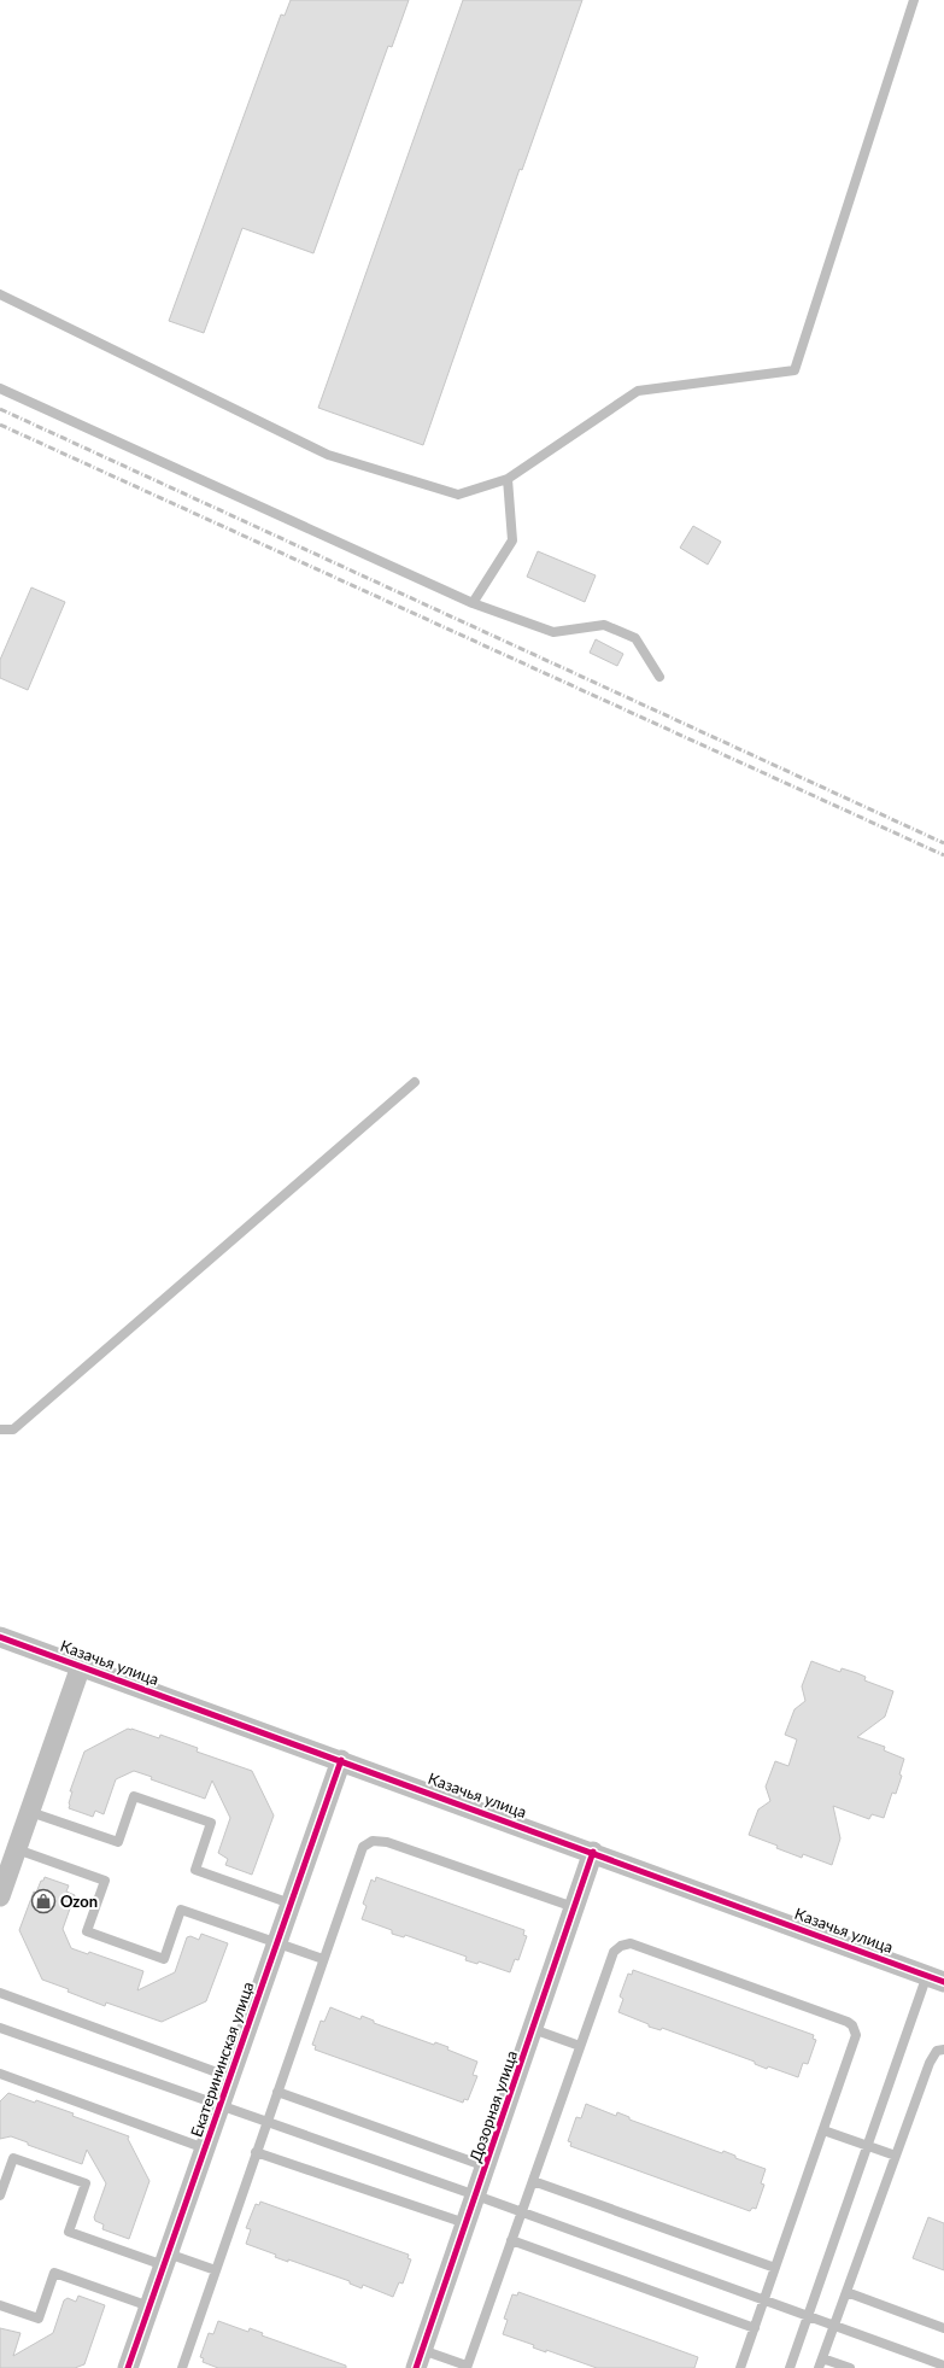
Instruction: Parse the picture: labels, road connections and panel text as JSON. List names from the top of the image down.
{
  "streets": {
    "street": ["Казачья улица", "Екатерининская улица", "Дозорная улица"]
  },
  "crossings": [
    ["Казачья улица", "Екатерининская улица"],
    ["Казачья улица", "Дозорная улица"]
  ],
  "places": {
    "shop": ["Ozon"]
  }
}
